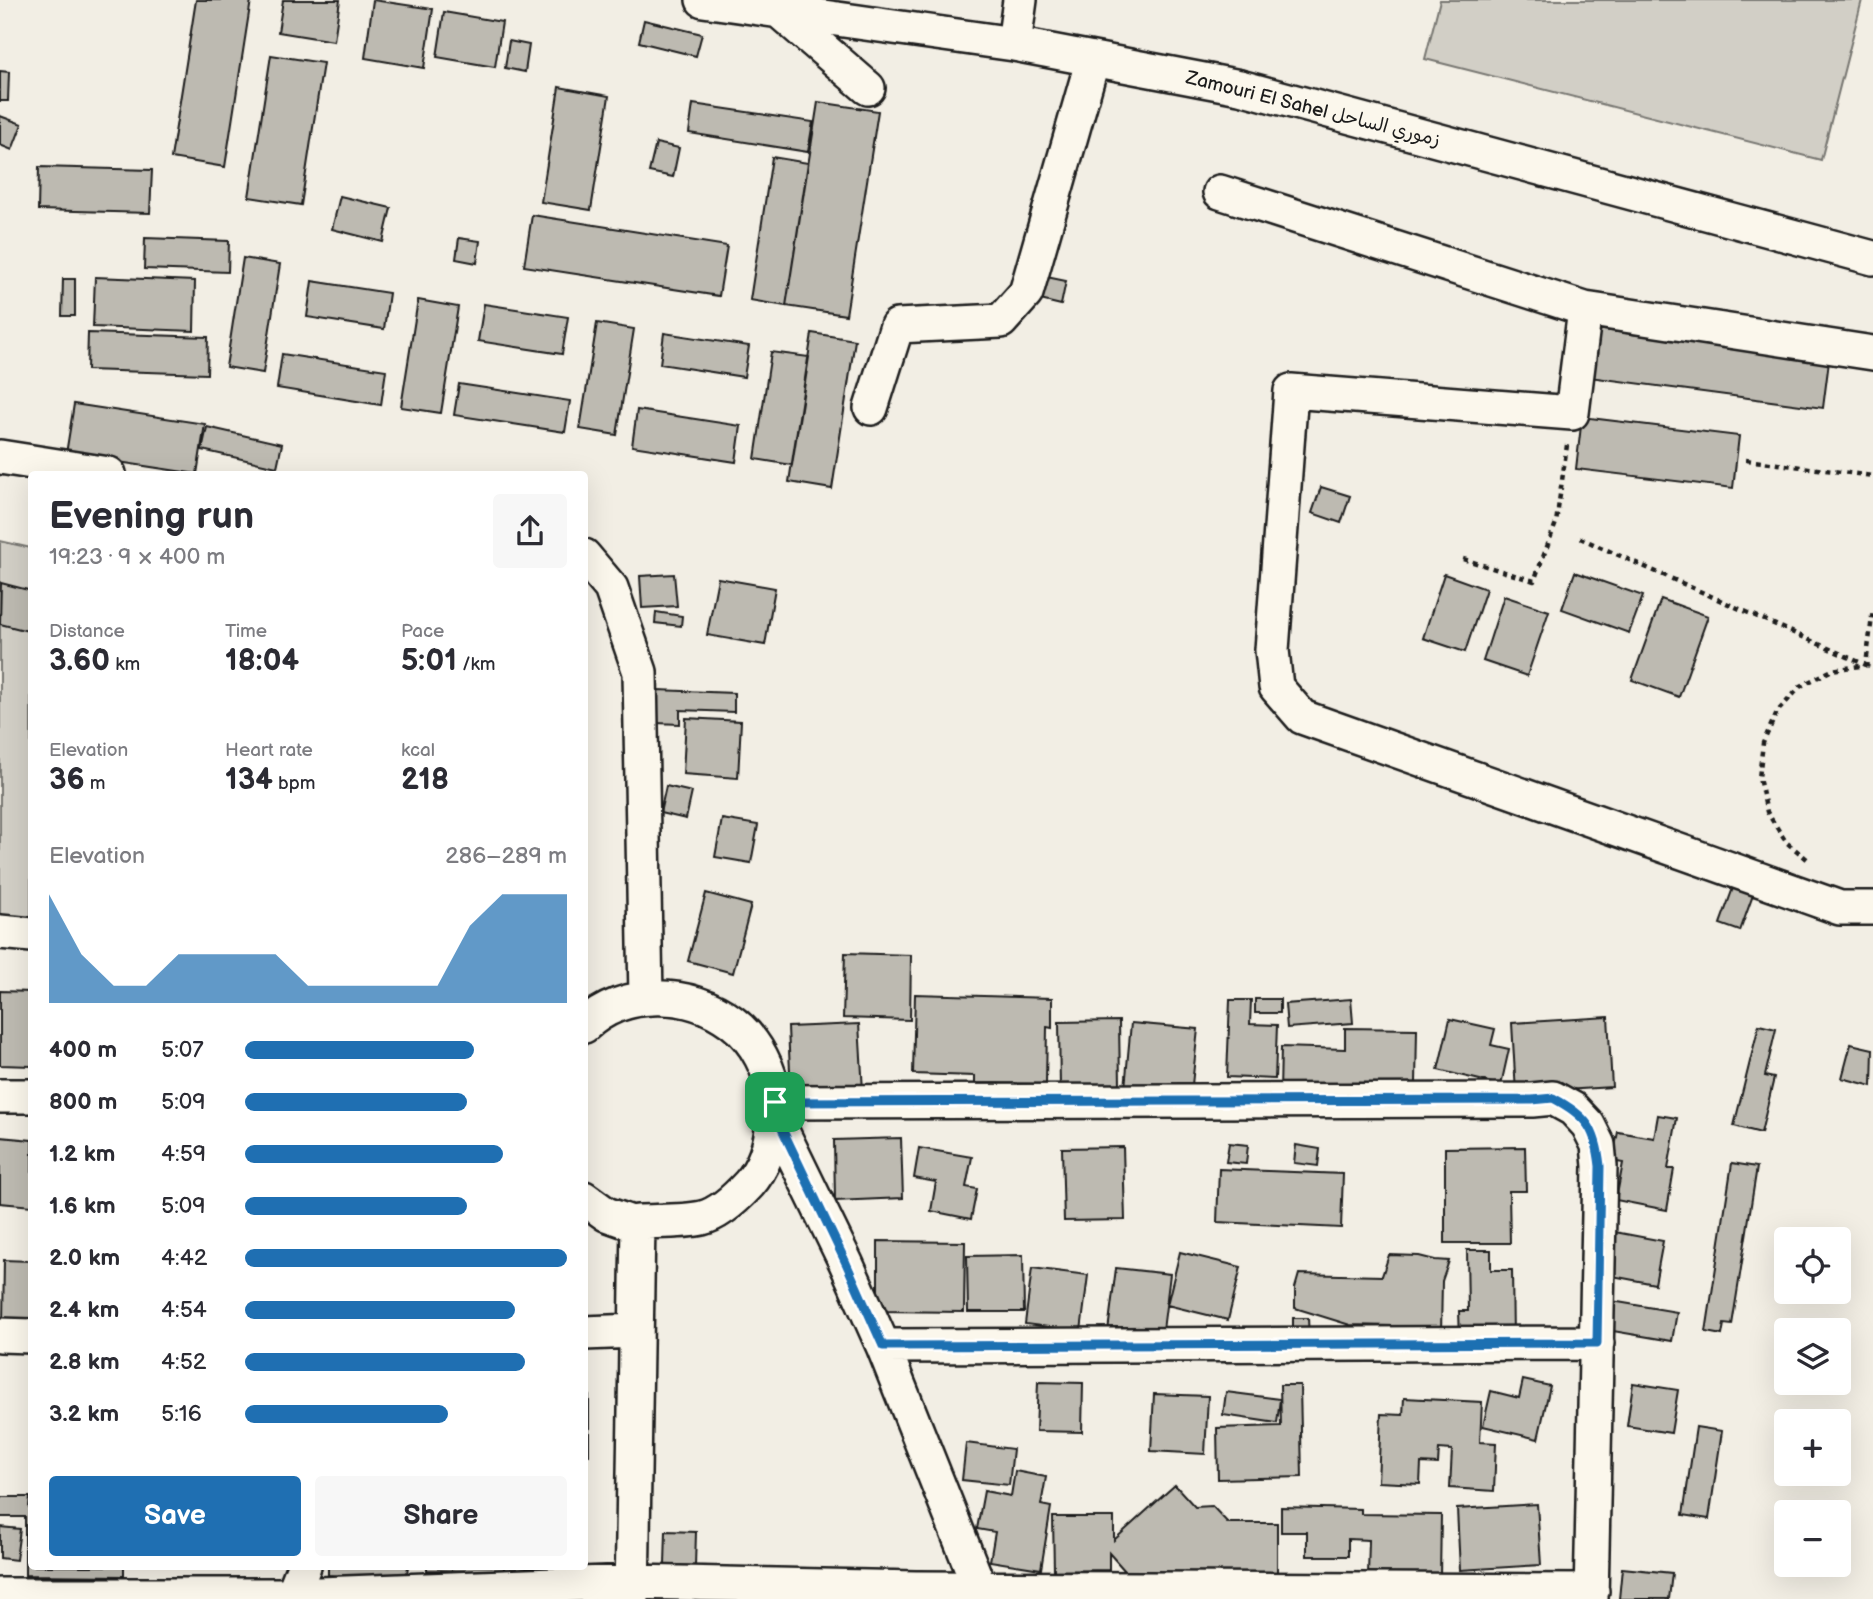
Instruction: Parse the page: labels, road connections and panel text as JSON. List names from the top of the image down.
{
  "streets": {
    "street": ["Zamouri El Sahel زموري الساحل"]
  },
  "page": {
    "heading": ["Evening run", "19:23 · 9 × 400 m"],
    "stats": [
      ["Distance", "3.60 km"],
      ["Time", "18:04"],
      ["Pace", "5:01 /km"],
      ["Elevation", "36 m"],
      ["Heart rate", "134 bpm"],
      ["kcal", "218"]
    ],
    "chart": ["Elevation", "286–289 m"],
    "list": [
      {
        "name": "400 m",
        "note": "5:07"
      },
      {
        "name": "800 m",
        "note": "5:09"
      },
      {
        "name": "1.2 km",
        "note": "4:59"
      },
      {
        "name": "1.6 km",
        "note": "5:09"
      },
      {
        "name": "2.0 km",
        "note": "4:42"
      },
      {
        "name": "2.4 km",
        "note": "4:54"
      },
      {
        "name": "2.8 km",
        "note": "4:52"
      },
      {
        "name": "3.2 km",
        "note": "5:16"
      }
    ],
    "map_buttons": ["+", "−"],
    "buttons": ["Save", "Share"]
  }
}
